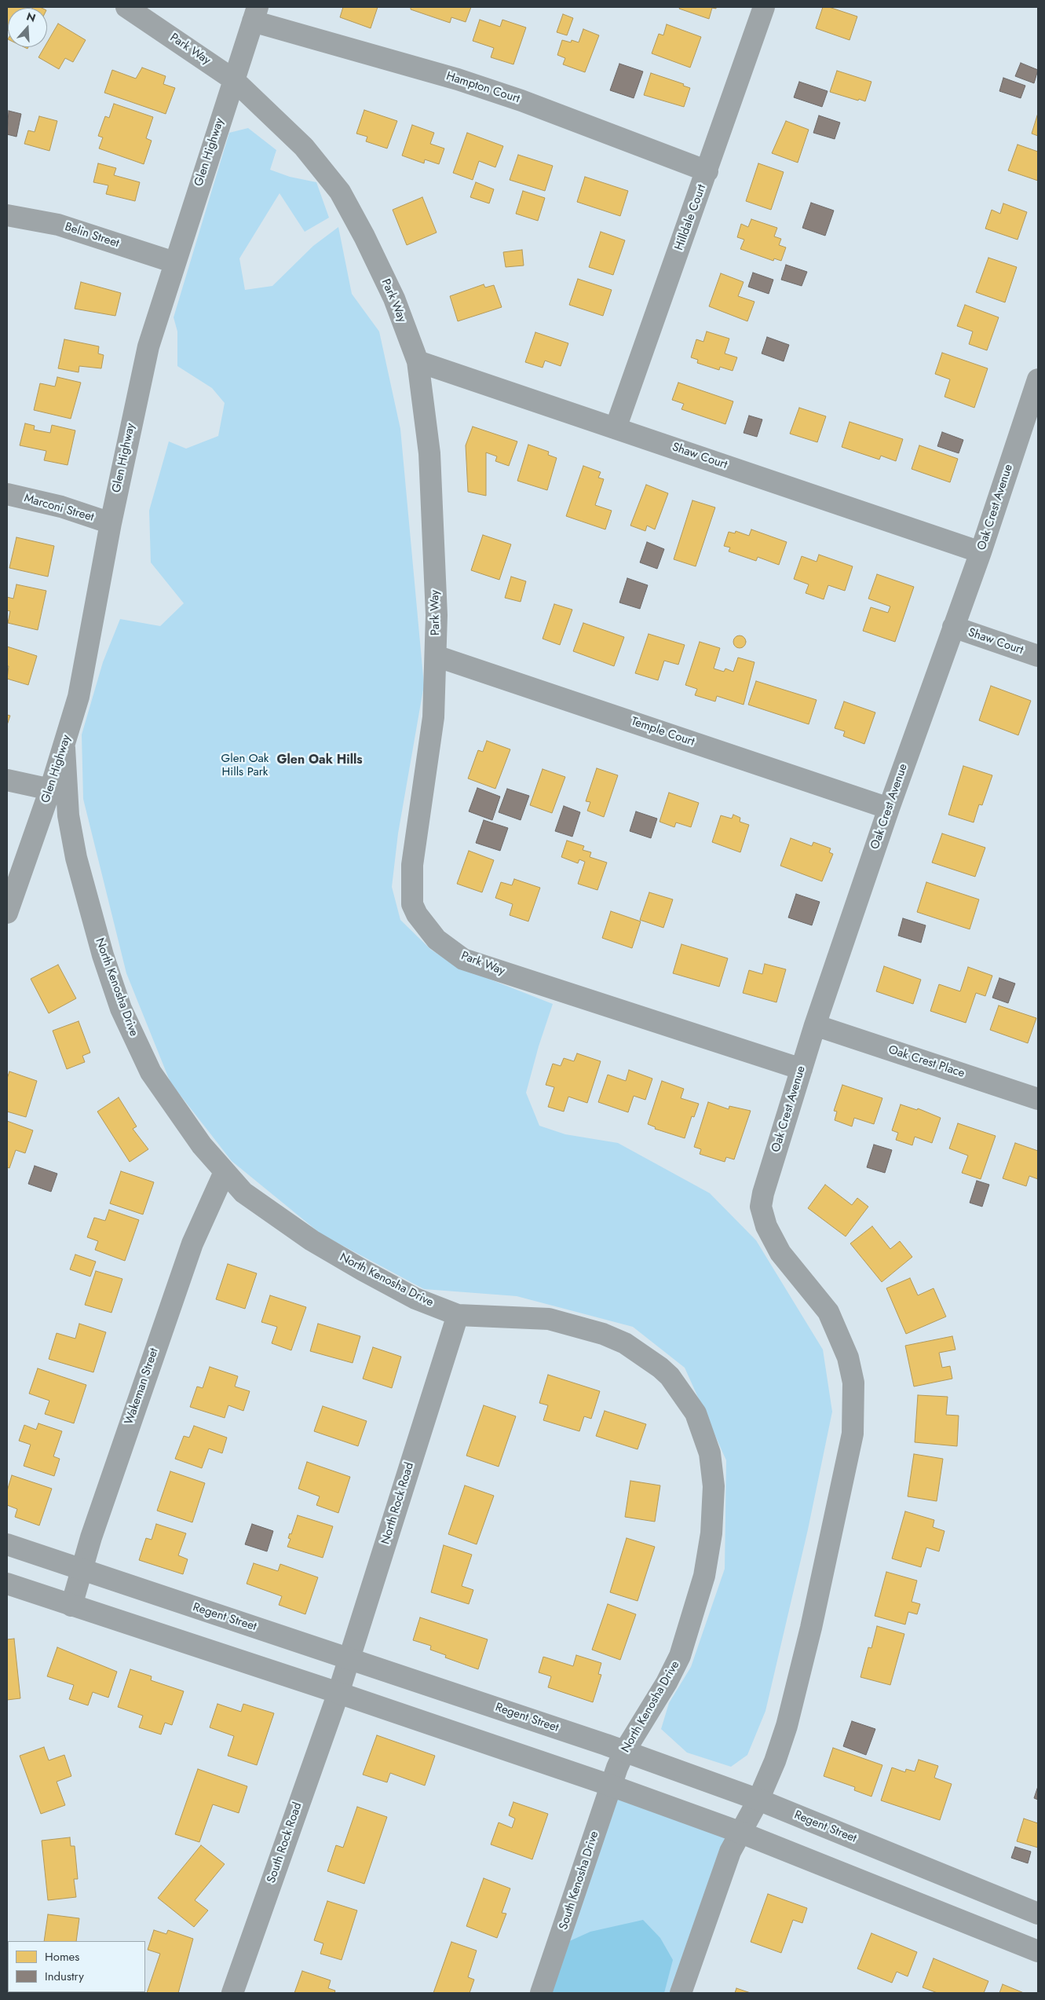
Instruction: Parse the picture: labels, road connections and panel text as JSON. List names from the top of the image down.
{
  "streets": {
    "street": [
      "Park Way",
      "Hampton Court",
      "Glen Highway",
      "Hilldale Court",
      "Belin Street",
      "Shaw Court",
      "Oak Crest Avenue",
      "Marconi Street",
      "Temple Court",
      "North Kenosha Drive",
      "Oak Crest Place",
      "Wakeman Street",
      "North Rock Road",
      "Regent Street",
      "South Rock Road",
      "South Kenosha Drive"
    ]
  },
  "crossings": [
    ["Park Way", "Glen Highway"],
    ["Park Way", "Shaw Court"],
    ["Park Way", "Oak Crest Avenue"],
    ["Park Way", "Temple Court"],
    ["Hampton Court", "Glen Highway"],
    ["Hampton Court", "Hilldale Court"],
    ["Glen Highway", "Belin Street"],
    ["Glen Highway", "Marconi Street"],
    ["Glen Highway", "North Kenosha Drive"],
    ["Hilldale Court", "Shaw Court"],
    ["Shaw Court", "Oak Crest Avenue"],
    ["Oak Crest Avenue", "Temple Court"],
    ["Oak Crest Avenue", "Oak Crest Place"],
    ["Oak Crest Avenue", "Regent Street"],
    ["North Kenosha Drive", "Wakeman Street"],
    ["North Kenosha Drive", "North Rock Road"],
    ["North Kenosha Drive", "Regent Street"],
    ["North Kenosha Drive", "South Kenosha Drive"],
    ["Wakeman Street", "Regent Street"],
    ["North Rock Road", "Regent Street"],
    ["North Rock Road", "South Rock Road"],
    ["Regent Street", "South Rock Road"],
    ["Regent Street", "South Kenosha Drive"]
  ],
  "districts": ["Glen Oak Hills"],
  "parks": ["Glen Oak Hills Park"],
  "legend": ["Homes", "Industry"],
  "north": "top"
}
